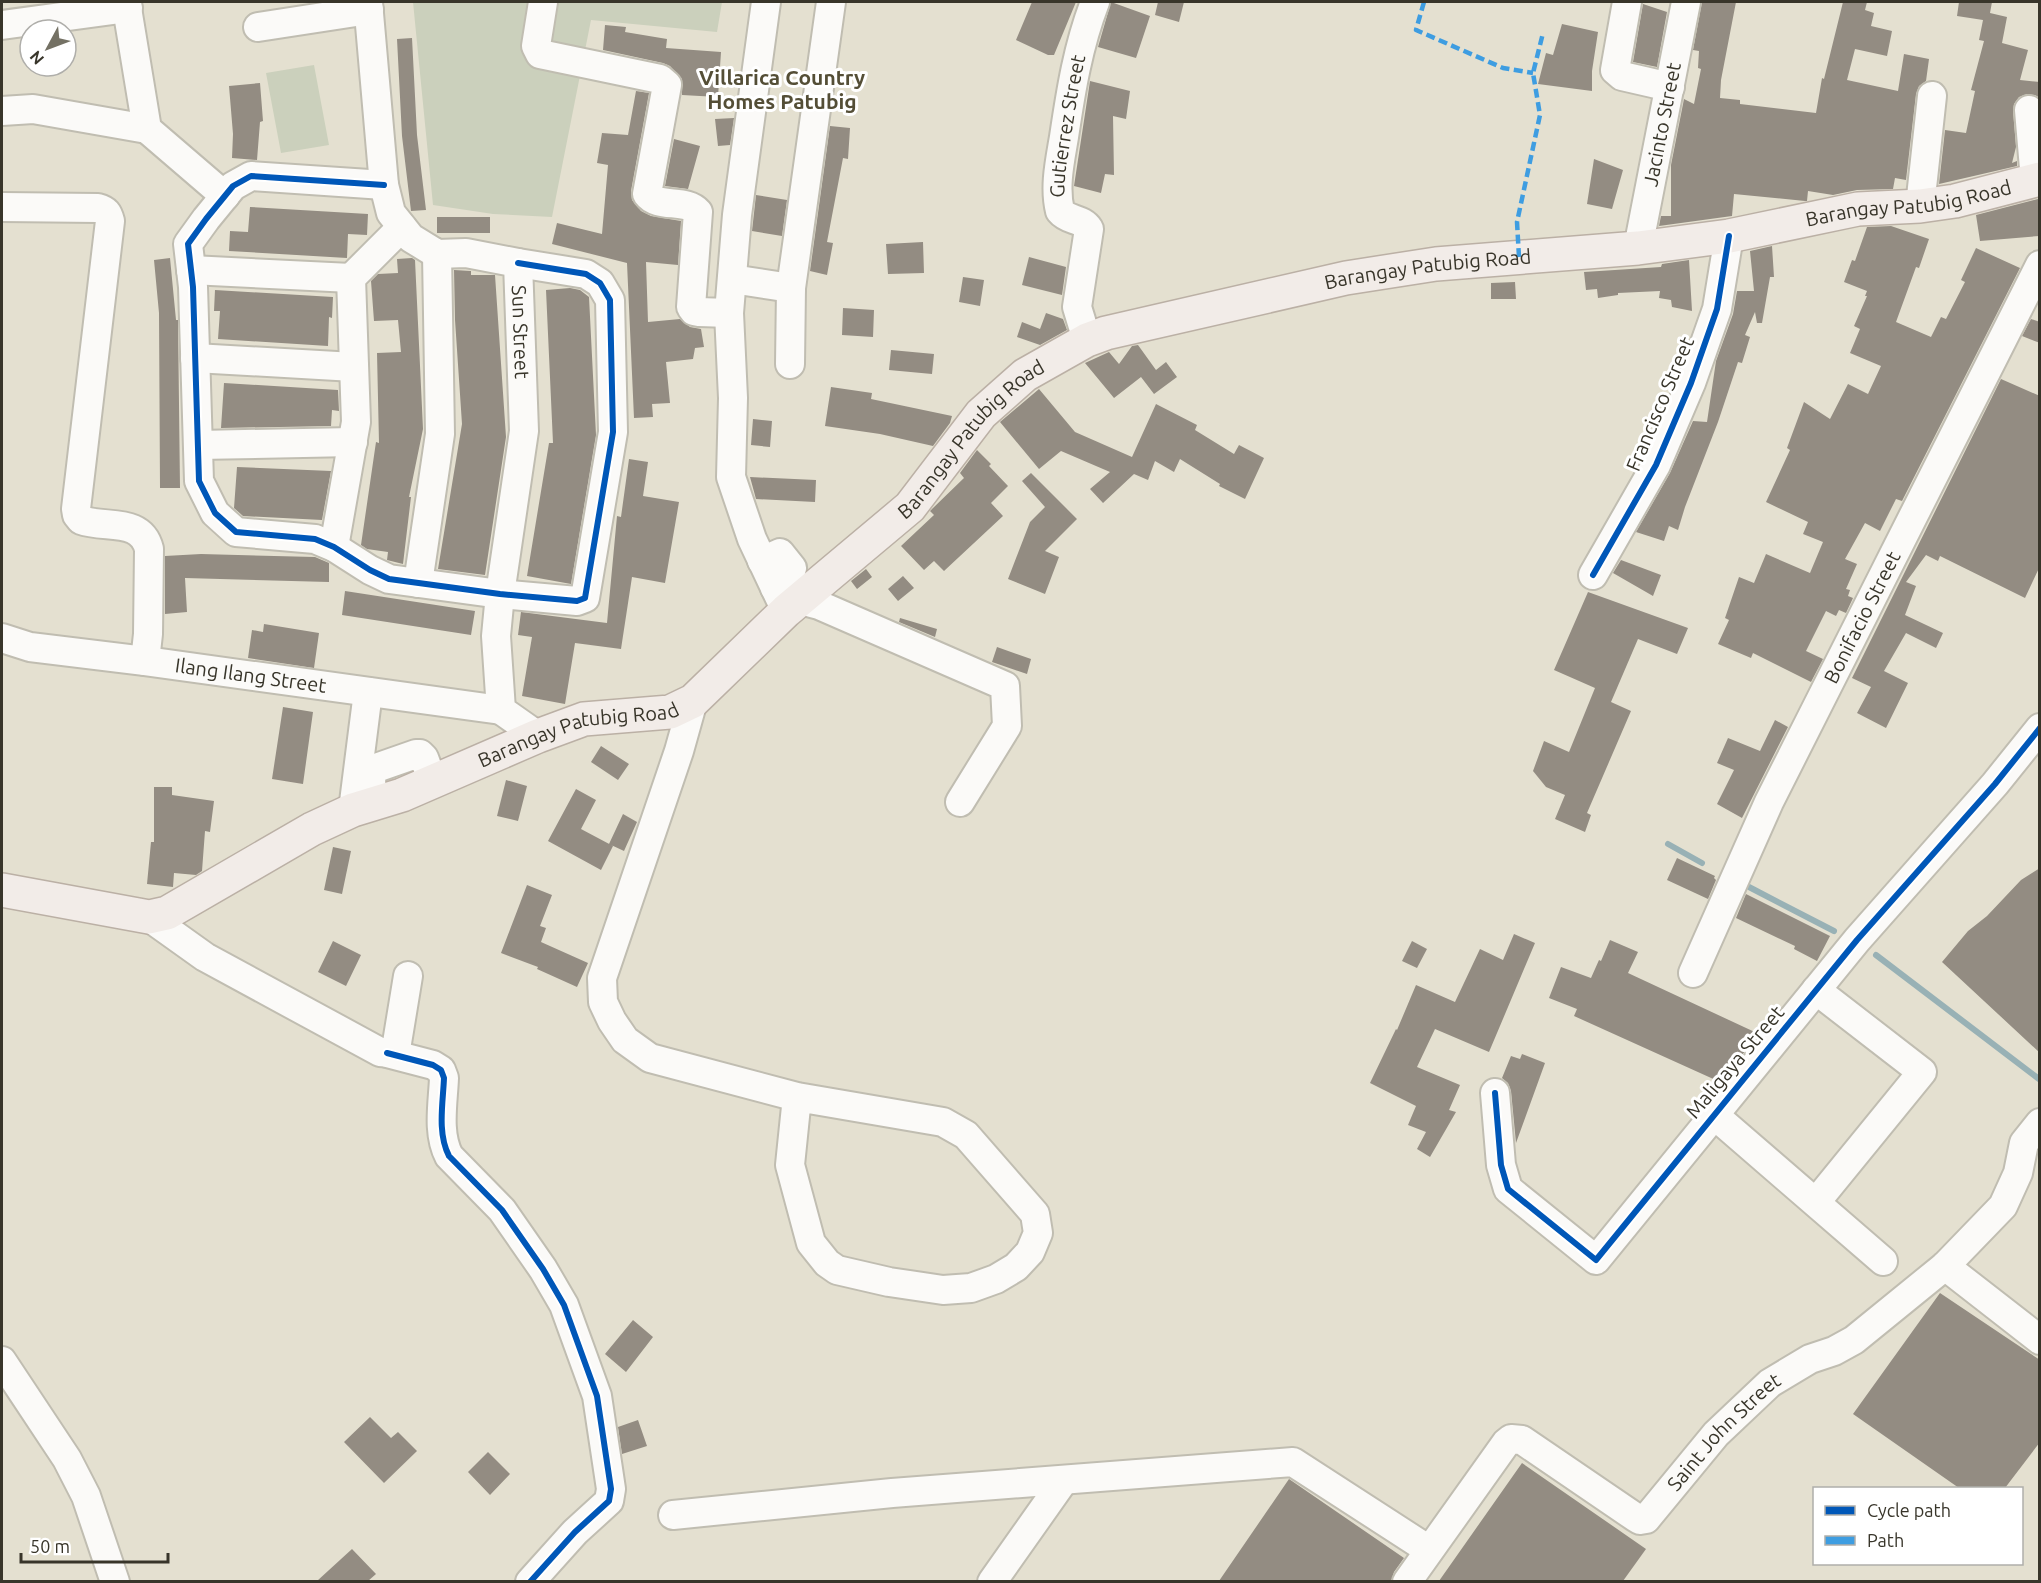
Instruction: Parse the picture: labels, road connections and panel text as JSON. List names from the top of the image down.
{
  "streets": {
    "main road": ["Barangay Patubig Road"],
    "street": [
      "Jacinto Street",
      "Gutierrez Street",
      "Sun Street",
      "Francisco Street",
      "Bonifacio Street",
      "Ilang Ilang Street",
      "Maligaya Street",
      "Saint John Street"
    ]
  },
  "crossings": [
    ["Jacinto Street", "Barangay Patubig Road"],
    ["Gutierrez Street", "Barangay Patubig Road"],
    ["Barangay Patubig Road", "Francisco Street"],
    ["Sun Street", "Ilang Ilang Street"]
  ],
  "districts": ["Villarica Country Homes Patubig"],
  "legend": ["Cycle path", "Path"],
  "scale_bar": "50 m",
  "north": "bottom left"
}
